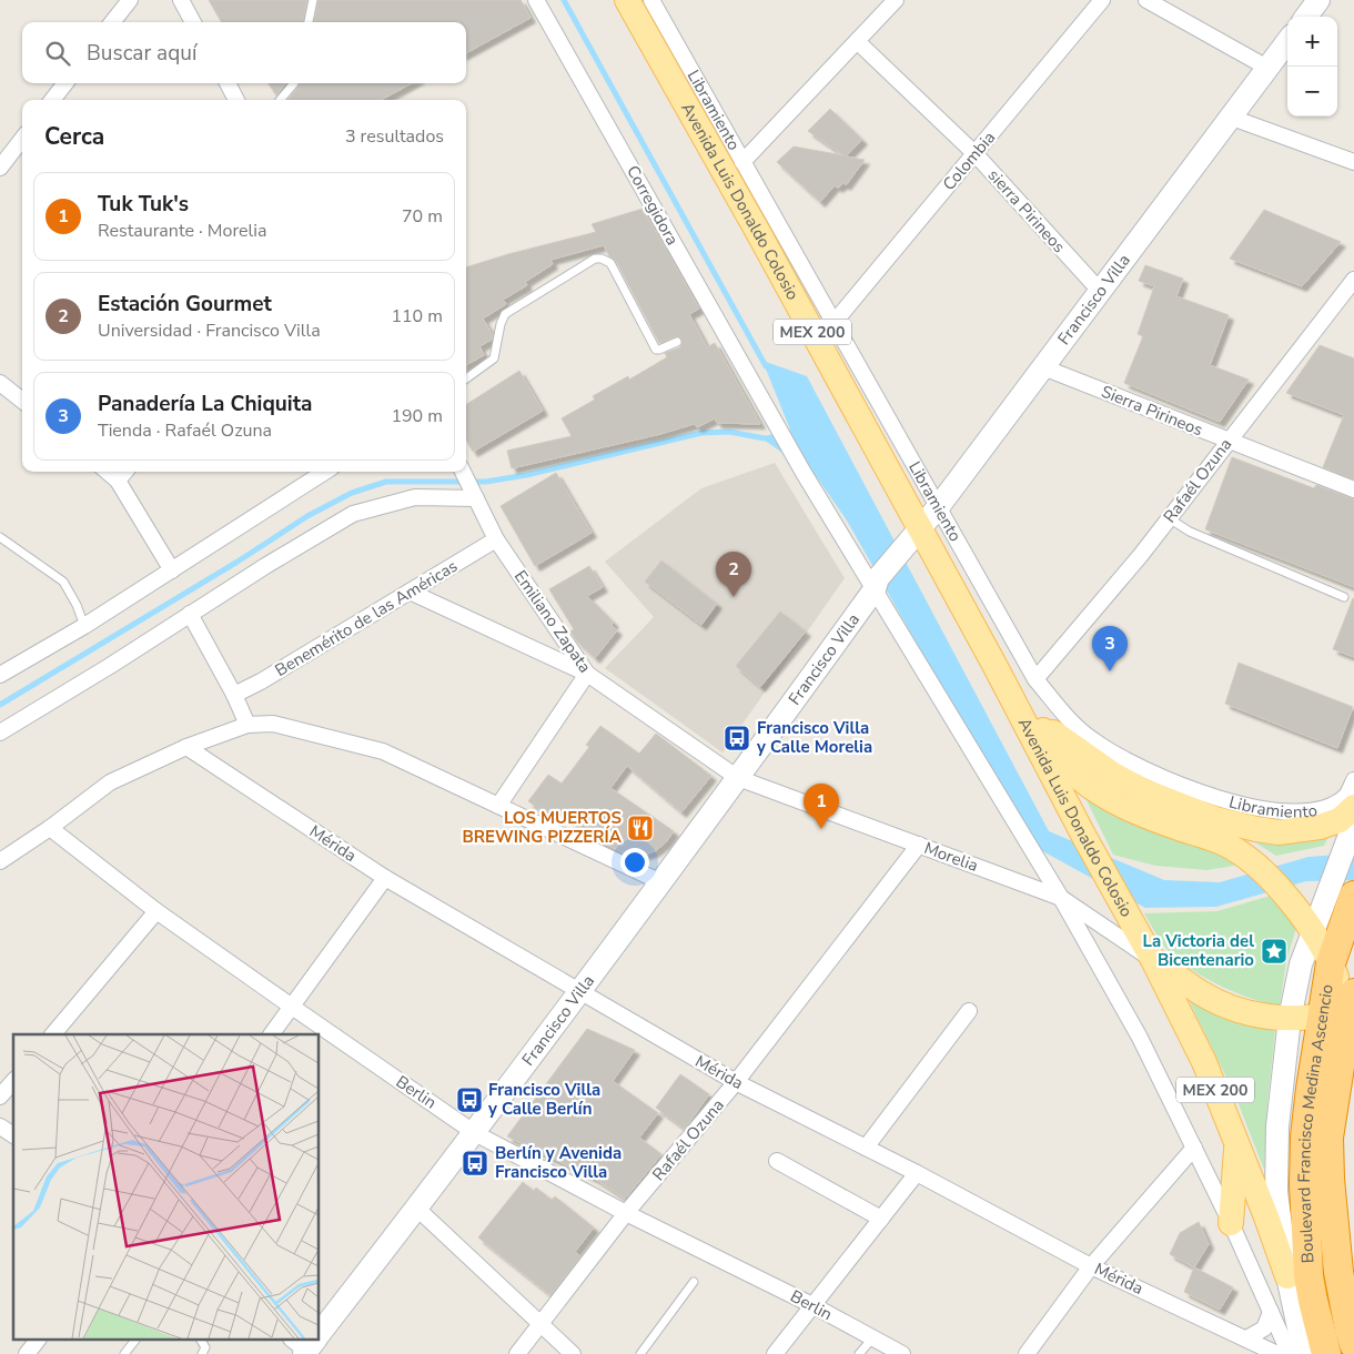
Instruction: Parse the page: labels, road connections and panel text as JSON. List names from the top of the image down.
{
  "streets": {
    "highway": ["Boulevard Francisco Medina Ascencio"],
    "main road": ["Avenida Luis Donaldo Colosio", "MEX 200"],
    "street": [
      "Libramiento",
      "Colombia",
      "Corregidora",
      "sierra Pirineos",
      "Francisco Villa",
      "Sierra Pirineos",
      "Rafaél Ozuna",
      "Benemérito de las Américas",
      "Emiliano Zapata",
      "Mérida",
      "Morelia",
      "Berlin"
    ]
  },
  "crossings": [
    ["Libramiento", "Colombia"],
    ["Libramiento", "Avenida Luis Donaldo Colosio"],
    ["Libramiento", "Francisco Villa"],
    ["Libramiento", "Rafaél Ozuna"],
    ["Colombia", "sierra Pirineos"],
    ["Avenida Luis Donaldo Colosio", "Francisco Villa"],
    ["Avenida Luis Donaldo Colosio", "MEX 200"],
    ["Avenida Luis Donaldo Colosio", "Morelia"],
    ["Corregidora", "Francisco Villa"],
    ["Corregidora", "Morelia"],
    ["sierra Pirineos", "Francisco Villa"],
    ["Francisco Villa", "Sierra Pirineos"],
    ["Francisco Villa", "Emiliano Zapata"],
    ["Francisco Villa", "Mérida"],
    ["Francisco Villa", "Morelia"],
    ["Francisco Villa", "Berlin"],
    ["MEX 200", "Boulevard Francisco Medina Ascencio"],
    ["Sierra Pirineos", "Rafaél Ozuna"],
    ["Rafaél Ozuna", "Mérida"],
    ["Rafaél Ozuna", "Morelia"],
    ["Rafaél Ozuna", "Berlin"],
    ["Benemérito de las Américas", "Emiliano Zapata"],
    ["Emiliano Zapata", "Morelia"]
  ],
  "places": {
    "bus stop": ["Francisco Villa y Calle Morelia", "Francisco Villa y Calle Berlín", "Berlín y Avenida Francisco Villa"],
    "restaurant": ["LOS MUERTOS BREWING PIZZERÍA"],
    "place": ["La Victoria del Bicentenario"]
  },
  "page": {
    "map_buttons": ["+", "−"],
    "search": "Buscar aquí",
    "heading": ["Cerca", "3 resultados"],
    "list": [
      {
        "mark": "1",
        "name": "Tuk Tuk's",
        "note": "Restaurante · Morelia",
        "value": "70 m"
      },
      {
        "mark": "2",
        "name": "Estación Gourmet",
        "note": "Universidad · Francisco Villa",
        "value": "110 m"
      },
      {
        "mark": "3",
        "name": "Panadería La Chiquita",
        "note": "Tienda · Rafaél Ozuna",
        "value": "190 m"
      }
    ],
    "pins": ["2", "3", "1"]
  }
}
